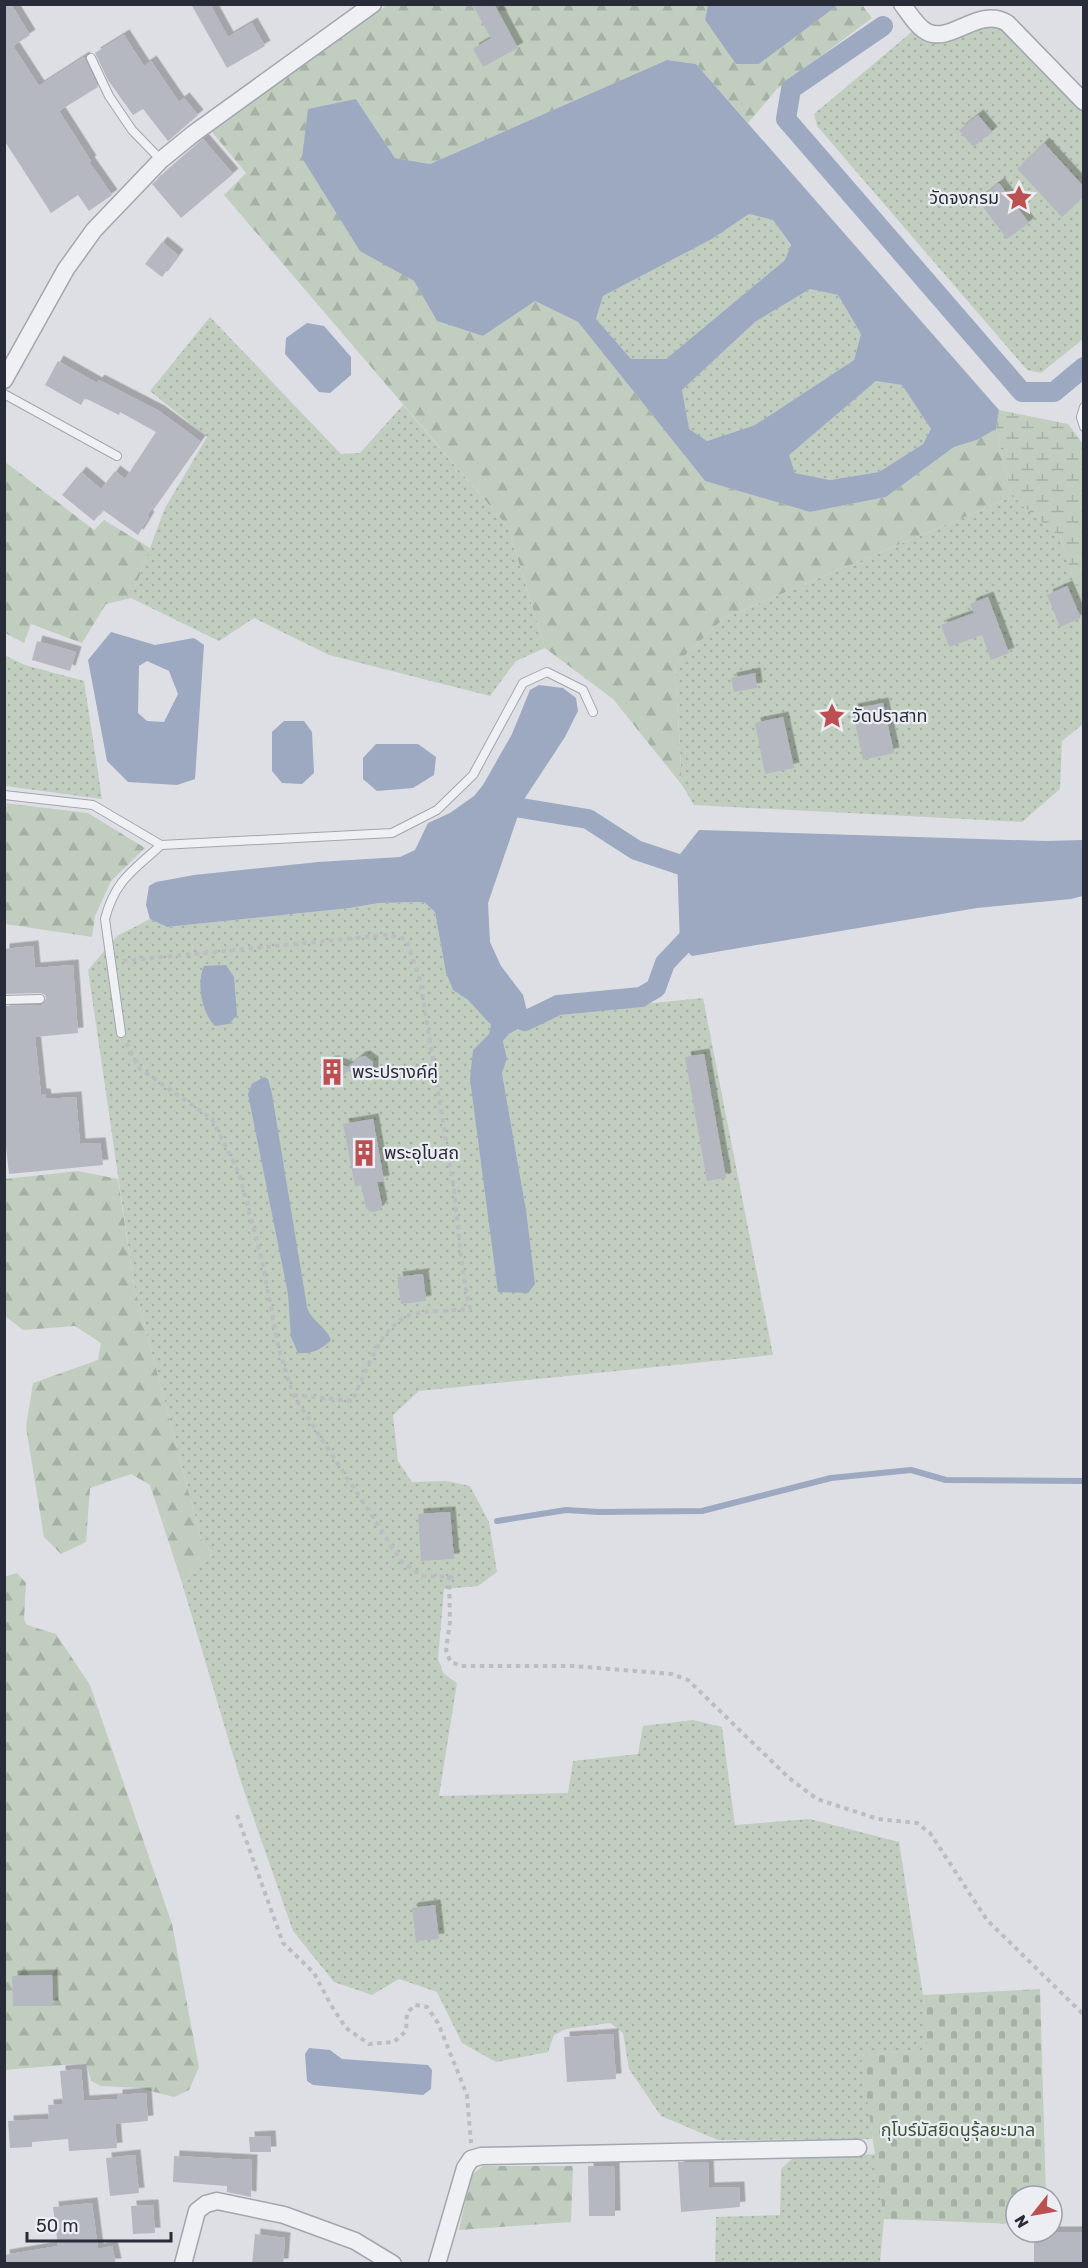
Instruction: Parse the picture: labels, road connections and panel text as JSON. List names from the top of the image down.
{
  "parks": ["กุโบร์มัสยิดนูรุ้ลยะมาล"],
  "places": {
    "place": ["วัดจงกรม", "วัดปราสาท"],
    "building": ["พระปรางค์คู่", "พระอุโบสถ"]
  },
  "scale_bar": "50 m",
  "north": "bottom left"
}
